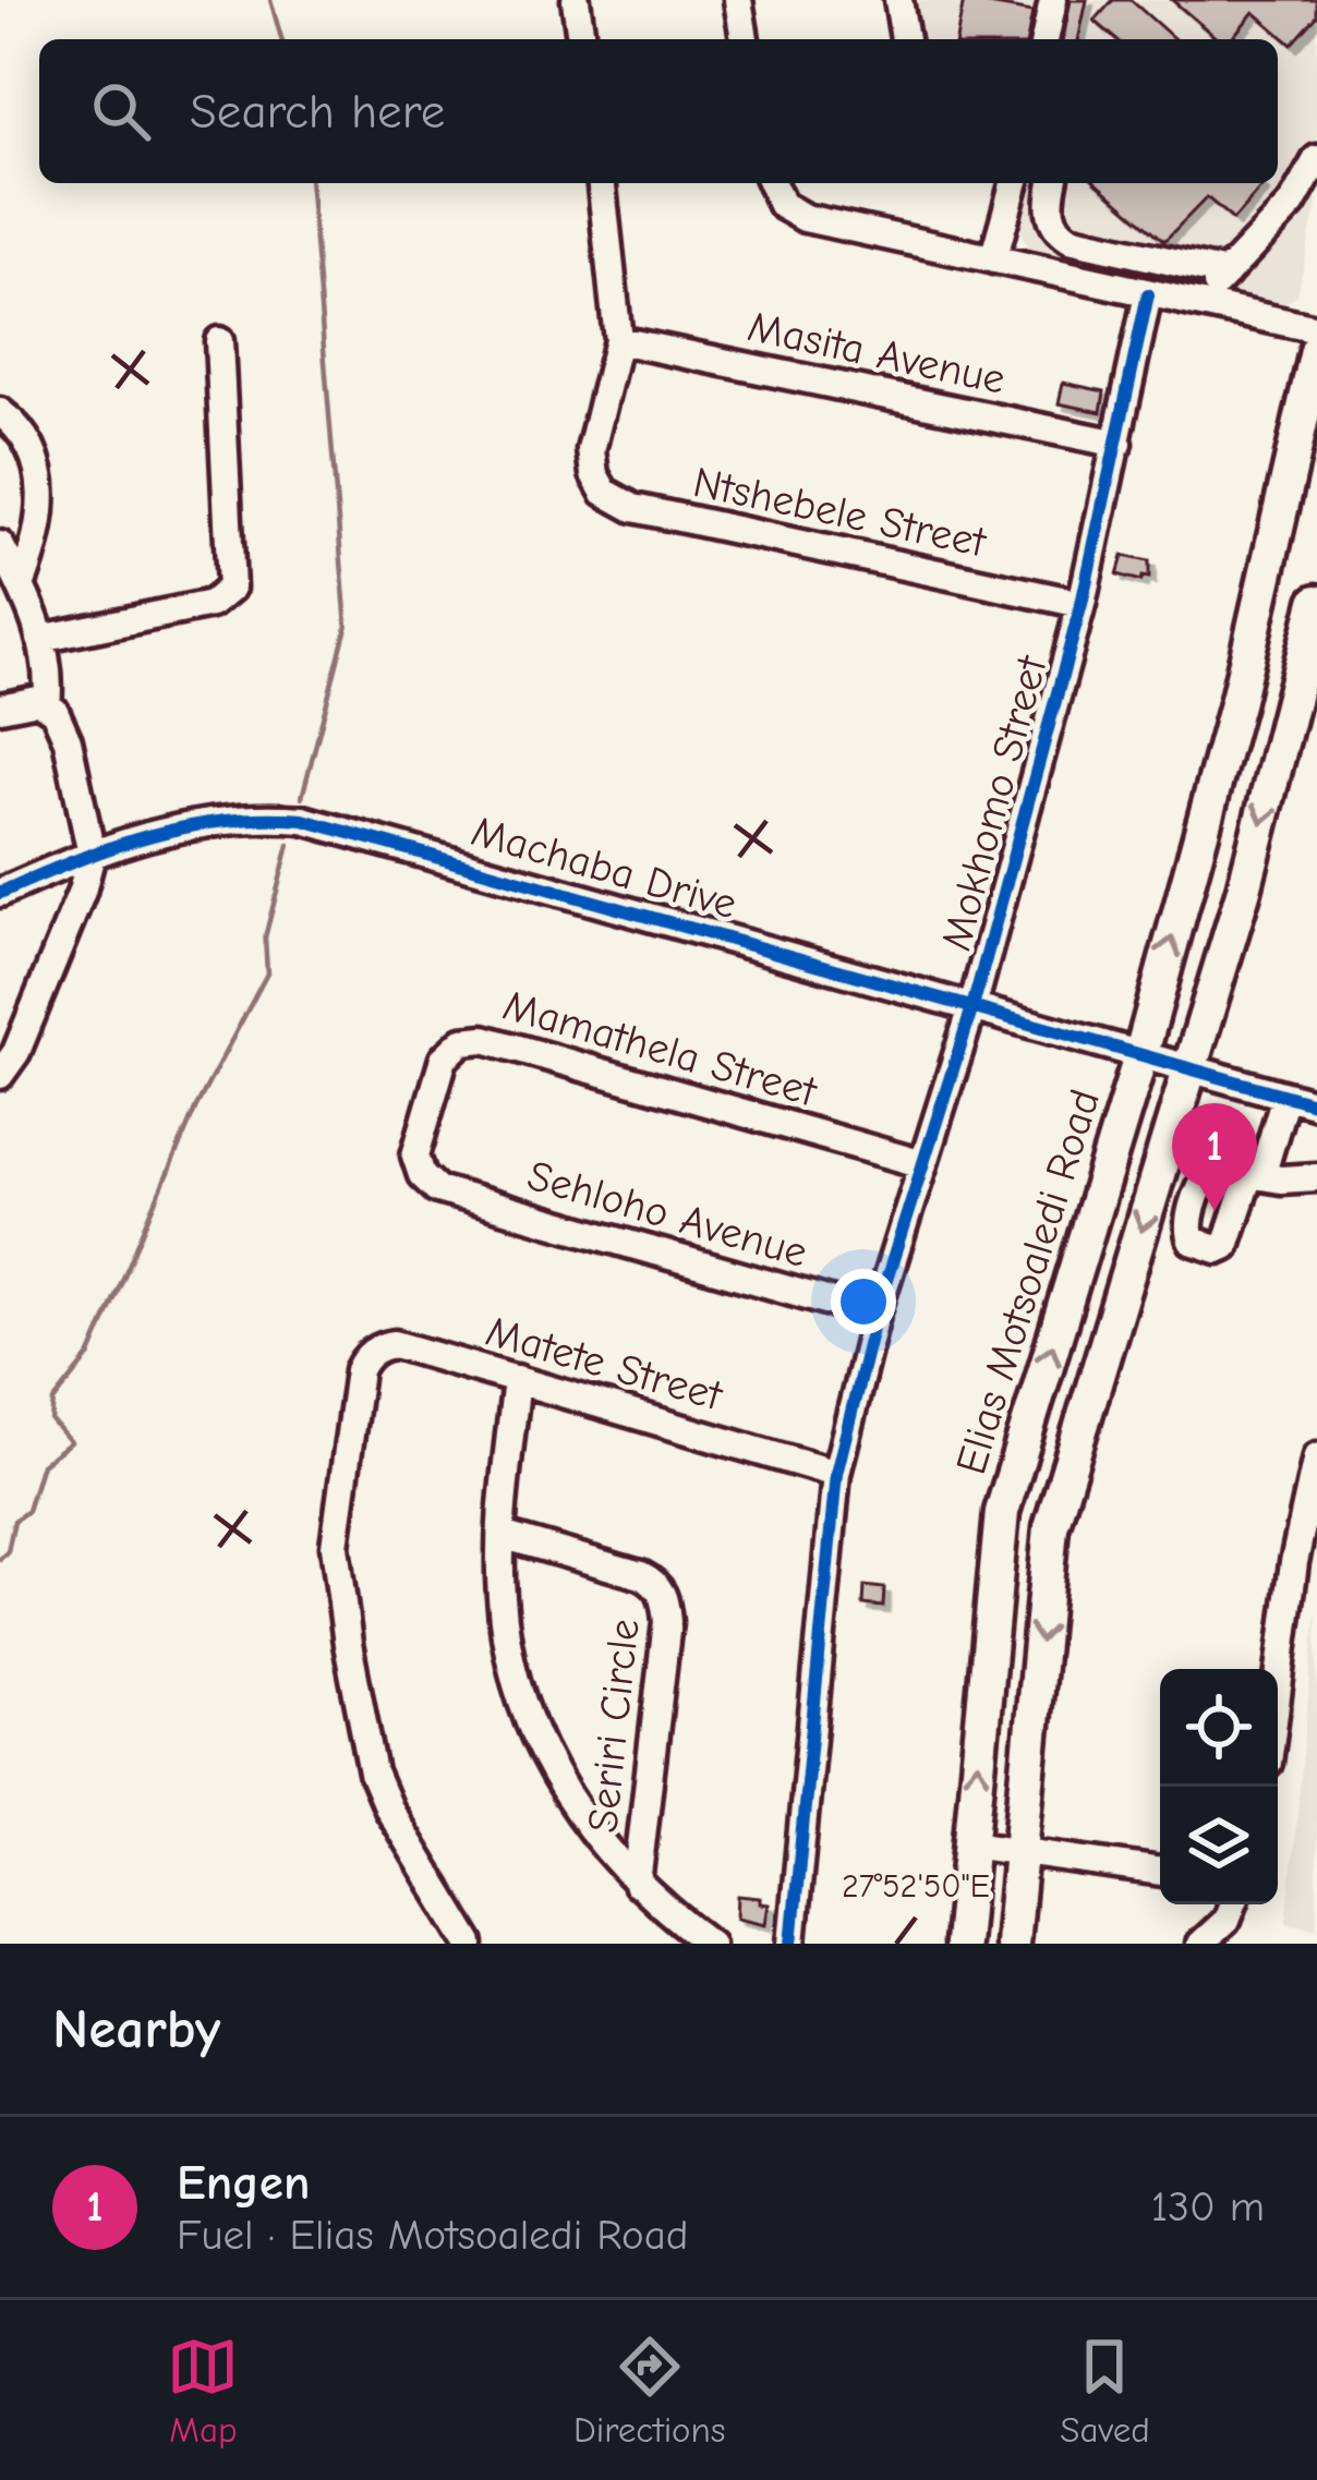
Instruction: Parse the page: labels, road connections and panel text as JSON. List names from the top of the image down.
{
  "streets": {
    "main road": ["Elias Motsoaledi Road"],
    "street": [
      "Masita Avenue",
      "Ntshebele Street",
      "Mokhomo Street",
      "Machaba Drive",
      "Mamathela Street",
      "Sehloho Avenue",
      "Matete Street",
      "Seriri Circle"
    ]
  },
  "crossings": [
    ["Masita Avenue", "Ntshebele Street"],
    ["Masita Avenue", "Mokhomo Street"],
    ["Ntshebele Street", "Mokhomo Street"],
    ["Mokhomo Street", "Machaba Drive"],
    ["Mokhomo Street", "Mamathela Street"],
    ["Mokhomo Street", "Sehloho Avenue"],
    ["Mokhomo Street", "Matete Street"],
    ["Machaba Drive", "Elias Motsoaledi Road"],
    ["Mamathela Street", "Sehloho Avenue"],
    ["Matete Street", "Seriri Circle"]
  ],
  "page": {
    "search": "Search here",
    "pins": "1",
    "heading": "Nearby",
    "list": [
      {
        "mark": "1",
        "name": "Engen",
        "note": "Fuel · Elias Motsoaledi Road",
        "value": "130 m"
      }
    ],
    "nav": ["Map", "Directions", "Saved"]
  },
  "coordinates": ["27°52'50\"E"]
}
